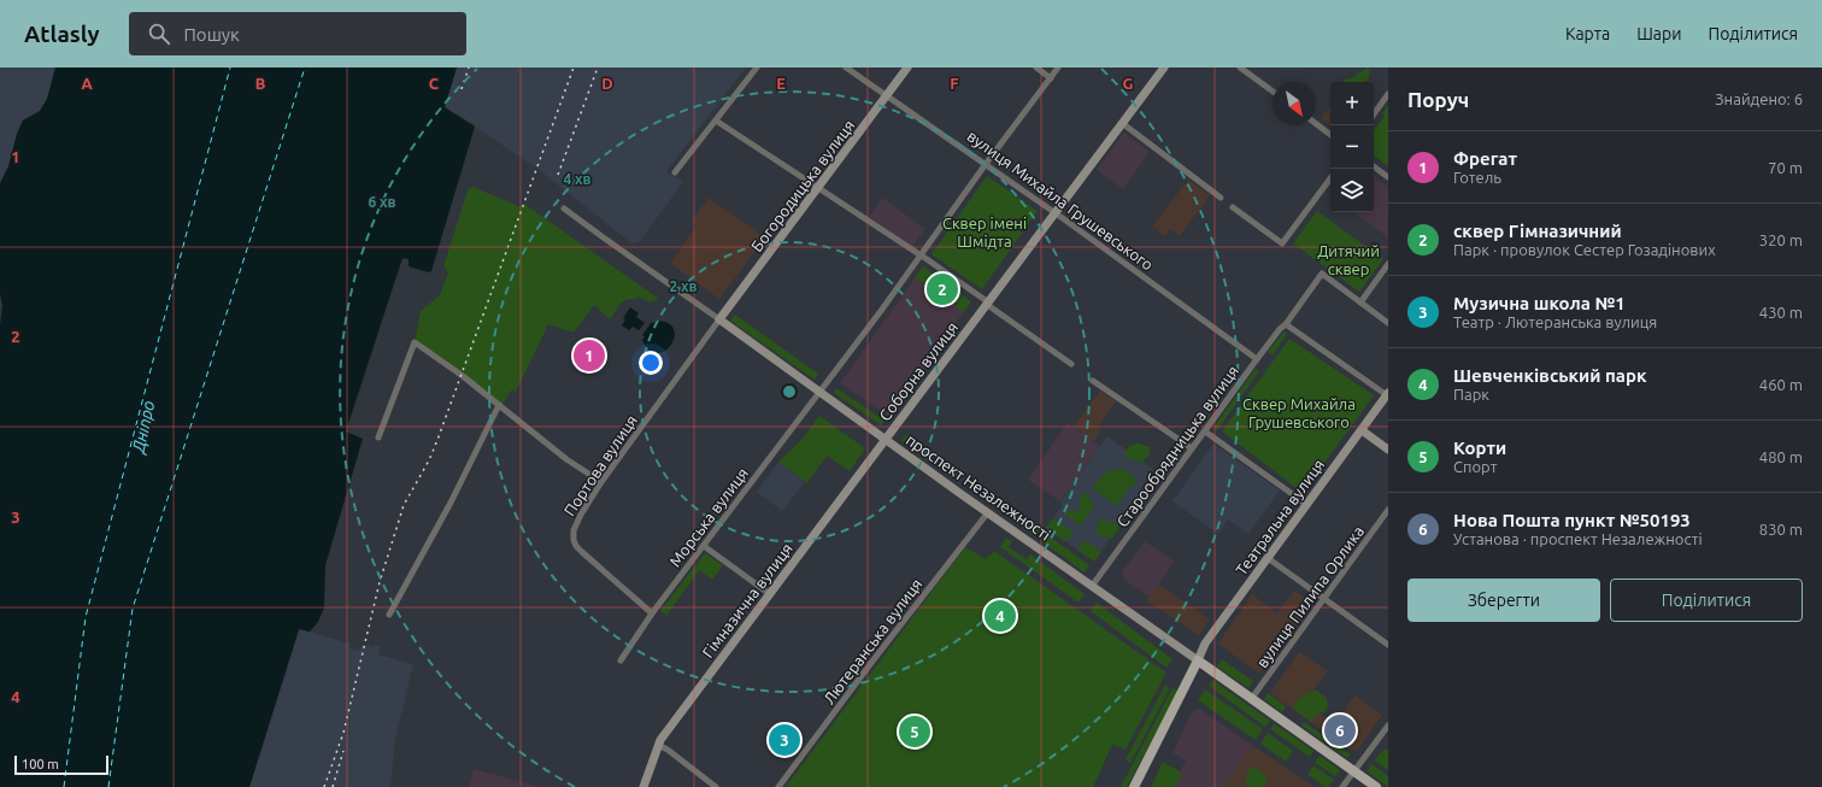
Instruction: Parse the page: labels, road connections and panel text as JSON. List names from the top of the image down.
{
  "streets": {
    "main road": ["проспект Незалежності"],
    "street": [
      "Богородицька вулиця",
      "вулиця Михайла Грушевського",
      "Соборна вулиця",
      "Старообрядницька вулиця",
      "Портова вулиця",
      "Морська вулиця",
      "Театральна вулиця",
      "вулиця Пилипа Орлика",
      "Гімназична вулиця",
      "Лютеранська вулиця"
    ]
  },
  "crossings": [
    ["Богородицька вулиця", "вулиця Михайла Грушевського"],
    ["Богородицька вулиця", "Портова вулиця"],
    ["Богородицька вулиця", "проспект Незалежності"],
    ["вулиця Михайла Грушевського", "Соборна вулиця"],
    ["вулиця Михайла Грушевського", "Старообрядницька вулиця"],
    ["вулиця Михайла Грушевського", "Морська вулиця"],
    ["Соборна вулиця", "проспект Незалежності"],
    ["Соборна вулиця", "Гімназична вулиця"],
    ["Старообрядницька вулиця", "проспект Незалежності"],
    ["Портова вулиця", "проспект Незалежності"],
    ["Портова вулиця", "Морська вулиця"],
    ["проспект Незалежності", "Морська вулиця"],
    ["проспект Незалежності", "Театральна вулиця"],
    ["проспект Незалежності", "вулиця Пилипа Орлика"],
    ["проспект Незалежності", "Гімназична вулиця"],
    ["проспект Незалежності", "Лютеранська вулиця"]
  ],
  "water": ["Дніпро"],
  "parks": ["Сквер імені Шмідта", "Дитячий сквер", "Сквер Михайла Грушевського"],
  "scale_bar": "100 m",
  "north": "bottom right",
  "page": {
    "header": "Atlasly",
    "search": "Пошук",
    "nav": ["Карта", "Шари", "Поділитися"],
    "heading": ["Поруч", "Знайдено: 6"],
    "map_buttons": ["+", "−"],
    "list": [
      {
        "mark": "1",
        "name": "Фрегат",
        "note": "Готель",
        "value": "70 m"
      },
      {
        "mark": "2",
        "name": "сквер Гімназичний",
        "note": "Парк · провулок Сестер Гозадінових",
        "value": "320 m"
      },
      {
        "mark": "3",
        "name": "Музична школа №1",
        "note": "Театр · Лютеранська вулиця",
        "value": "430 m"
      },
      {
        "mark": "4",
        "name": "Шевченківський парк",
        "note": "Парк",
        "value": "460 m"
      },
      {
        "mark": "5",
        "name": "Корти",
        "note": "Спорт",
        "value": "480 m"
      },
      {
        "mark": "6",
        "name": "Нова Пошта пункт №50193",
        "note": "Установа · проспект Незалежності",
        "value": "830 m"
      }
    ],
    "pins": [
      "2",
      "1",
      "4",
      "6",
      "5",
      "3"
    ],
    "buttons": ["Зберегти", "Поділитися"],
    "scale": "100 m"
  },
  "grid": {
    "columns": [
      "A",
      "B",
      "C",
      "D",
      "E",
      "F",
      "G"
    ],
    "rows": [
      "1",
      "2",
      "3",
      "4"
    ]
  },
  "rings": ["4 хв", "6 хв", "2 хв"]
}
